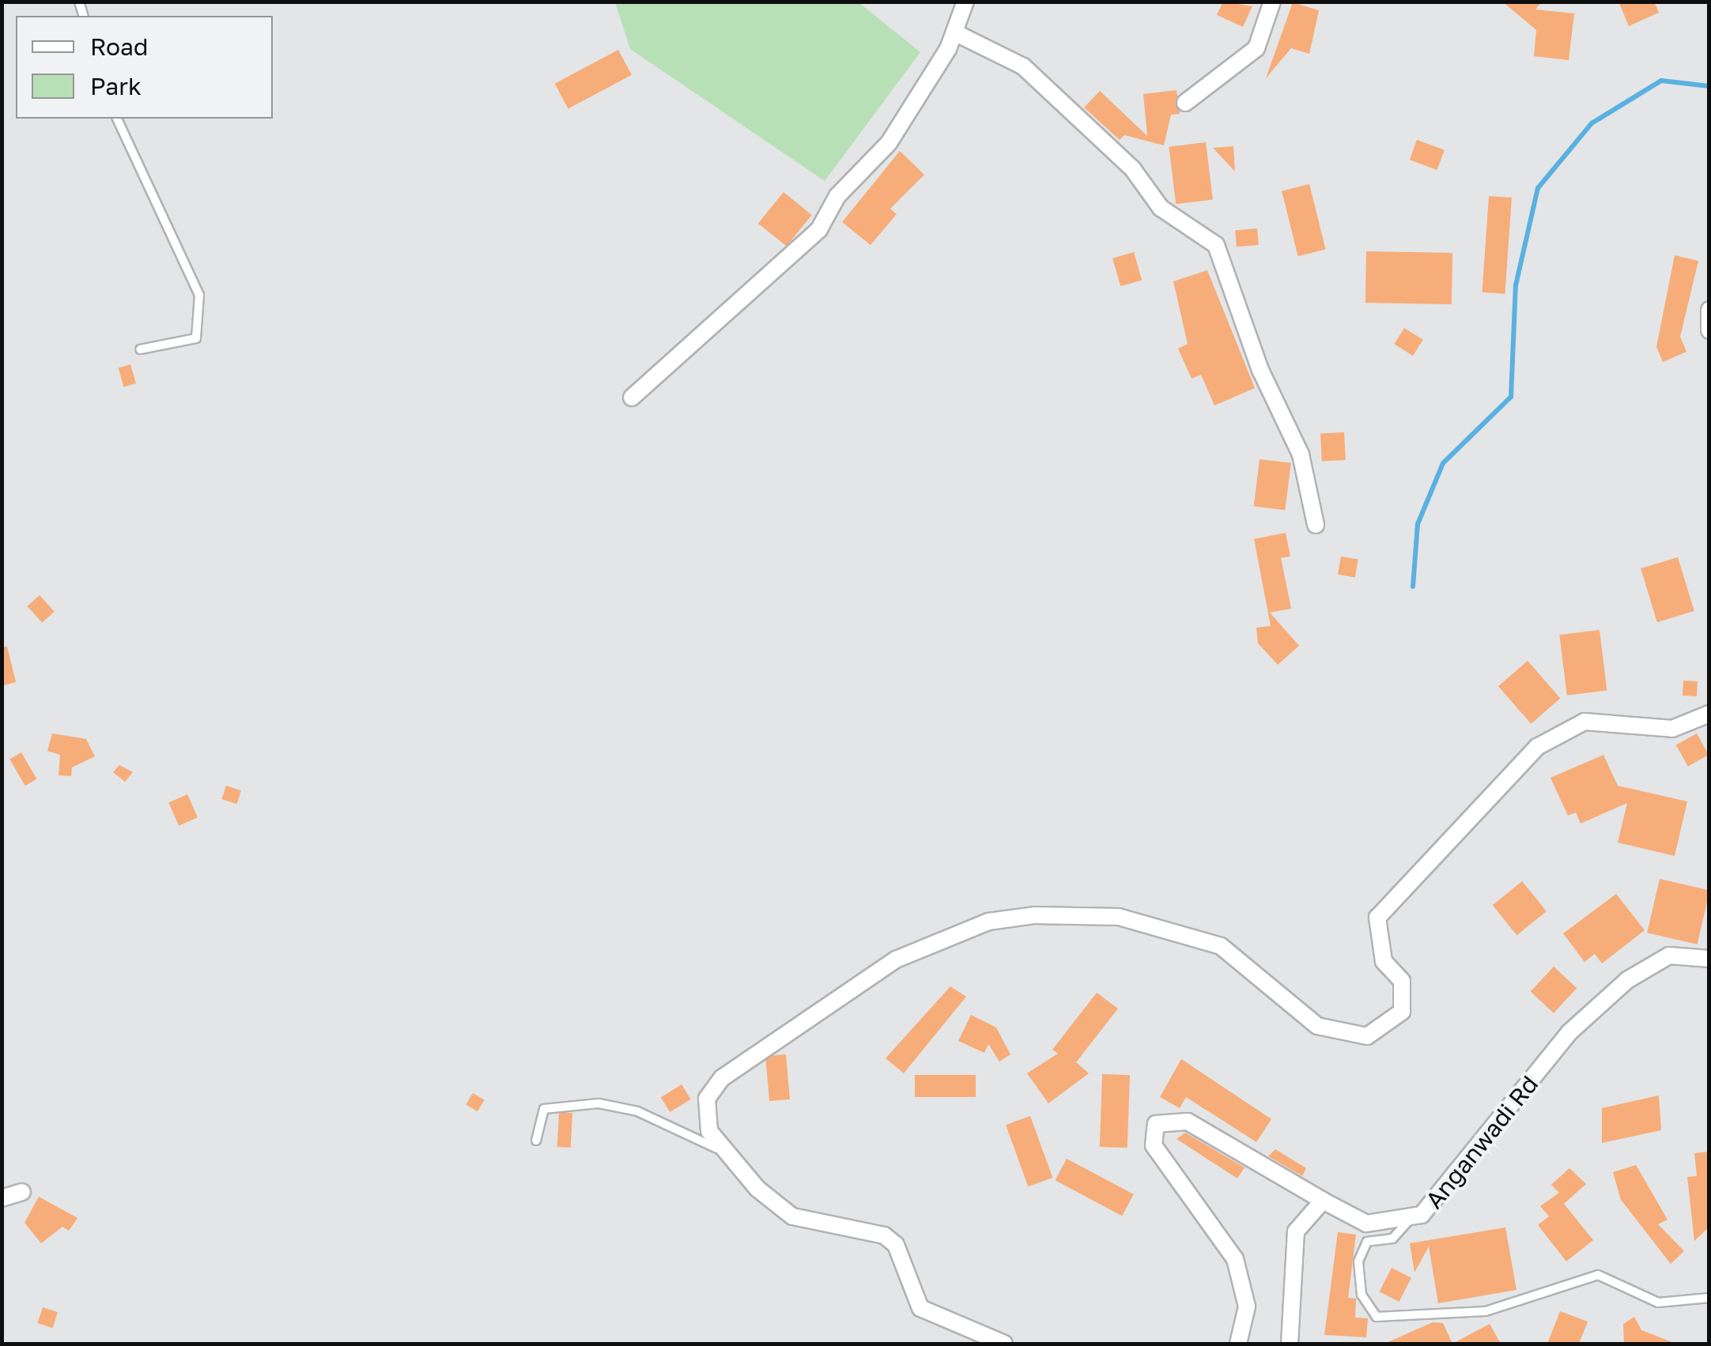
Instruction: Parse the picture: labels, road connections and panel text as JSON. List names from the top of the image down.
{
  "streets": {
    "street": ["Anganwadi Rd"]
  },
  "legend": ["Road", "Park"]
}
